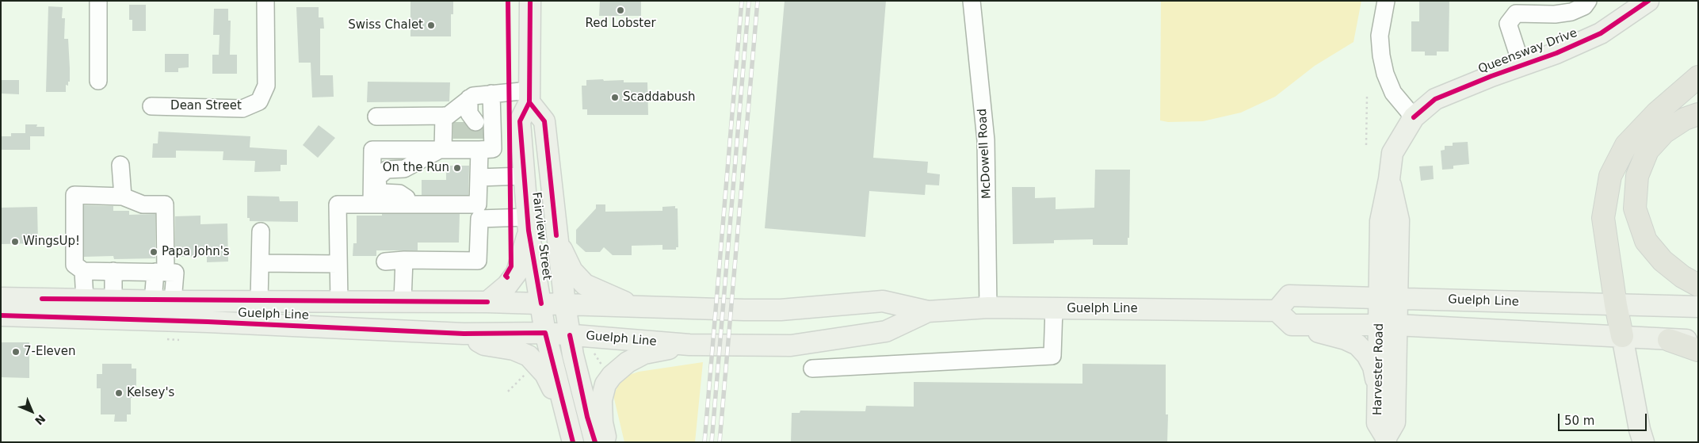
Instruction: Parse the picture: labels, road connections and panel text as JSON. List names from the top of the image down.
{
  "streets": {
    "main road": [
      "Queensway Drive",
      "Fairview Street",
      "Guelph Line",
      "Harvester Road"
    ],
    "street": ["Dean Street", "McDowell Road"]
  },
  "crossings": [
    ["Queensway Drive", "Guelph Line"],
    ["Queensway Drive", "Harvester Road"],
    ["McDowell Road", "Guelph Line"],
    ["Fairview Street", "Guelph Line"],
    ["Guelph Line", "Harvester Road"]
  ],
  "places": [
    "Red Lobster",
    "Swiss Chalet",
    "Scaddabush",
    "On the Run",
    "WingsUp!",
    "Papa John's",
    "7-Eleven",
    "Kelsey's"
  ],
  "scale_bar": "50 m",
  "north": "bottom right"
}
